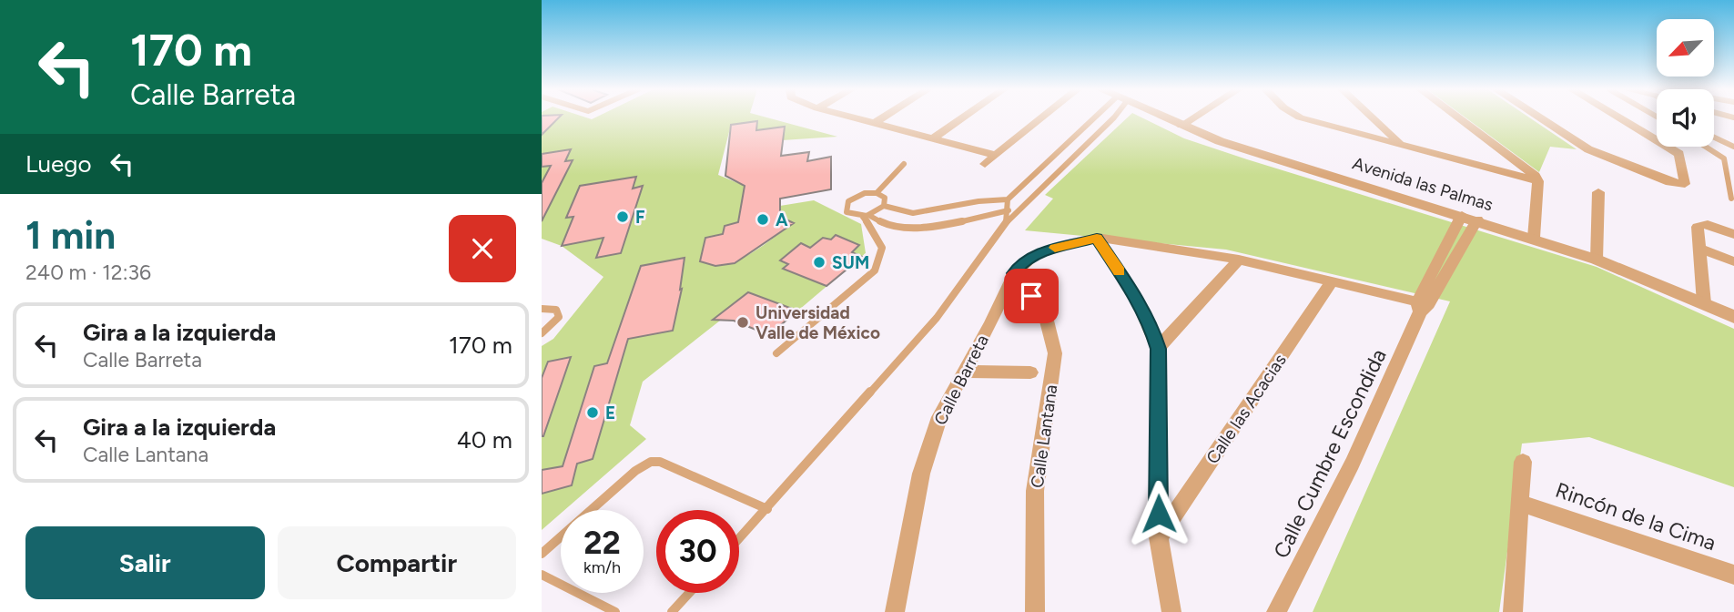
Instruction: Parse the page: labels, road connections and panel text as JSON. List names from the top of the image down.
{
  "streets": {
    "street": [
      "Avenida las Palmas",
      "Calle Barreta",
      "Calle las Acacias",
      "Calle Lantana",
      "Calle Cumbre Escondida",
      "Rincón de la Cima"
    ]
  },
  "crossings": [
    ["Avenida las Palmas", "Calle Cumbre Escondida"],
    ["Calle Barreta", "Calle las Acacias"],
    ["Calle Barreta", "Calle Lantana"],
    ["Calle Barreta", "Calle Cumbre Escondida"]
  ],
  "places": [
    "F",
    "A",
    "SUM",
    "Universidad Valle de México",
    "E"
  ],
  "north": "bottom left",
  "page": {
    "turn": ["170 m", "Calle Barreta"],
    "then": "Luego",
    "heading": ["1 min", "240 m · 12:36"],
    "list": [
      {
        "name": "Gira a la izquierda",
        "note": "Calle Barreta",
        "value": "170 m"
      },
      {
        "name": "Gira a la izquierda",
        "note": "Calle Lantana",
        "value": "40 m"
      }
    ],
    "speed": "22 km/h",
    "limit": "30",
    "buttons": ["Salir", "Compartir"]
  }
}
